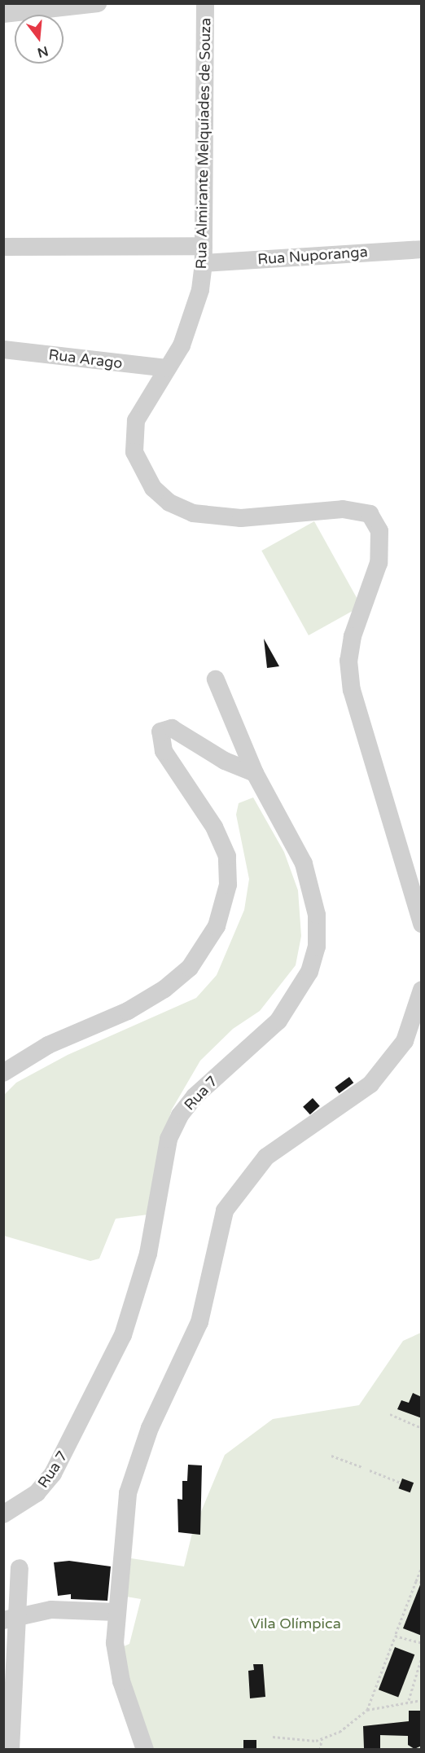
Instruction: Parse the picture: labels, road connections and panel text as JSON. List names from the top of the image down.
{
  "streets": {
    "street": [
      "Rua Almirante Melquíades de Souza",
      "Rua Nuporanga",
      "Rua Arago",
      "Rua 7"
    ]
  },
  "crossings": [
    ["Rua Almirante Melquíades de Souza", "Rua Nuporanga"],
    ["Rua Almirante Melquíades de Souza", "Rua Arago"]
  ],
  "parks": ["Vila Olímpica"],
  "north": "bottom"
}
